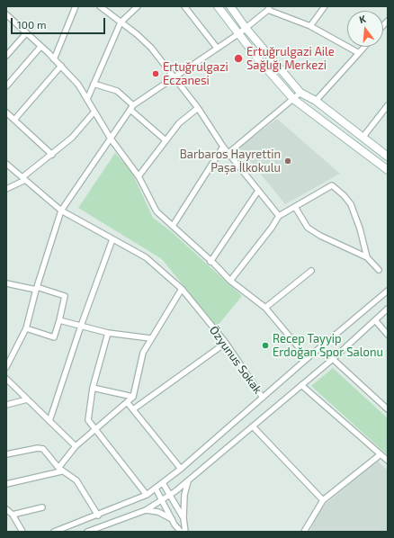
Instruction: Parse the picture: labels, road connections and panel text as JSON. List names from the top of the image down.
{
  "streets": {
    "street": ["Özyunus Sokak"]
  },
  "places": [
    "Ertuğrulgazi Aile Sağlığı Merkezi",
    "Ertuğrulgazi Eczanesi",
    "Barbaros Hayrettin Paşa İlkokulu",
    "Recep Tayyip Erdoğan Spor Salonu"
  ],
  "scale_bar": "100 m",
  "north": "top"
}
